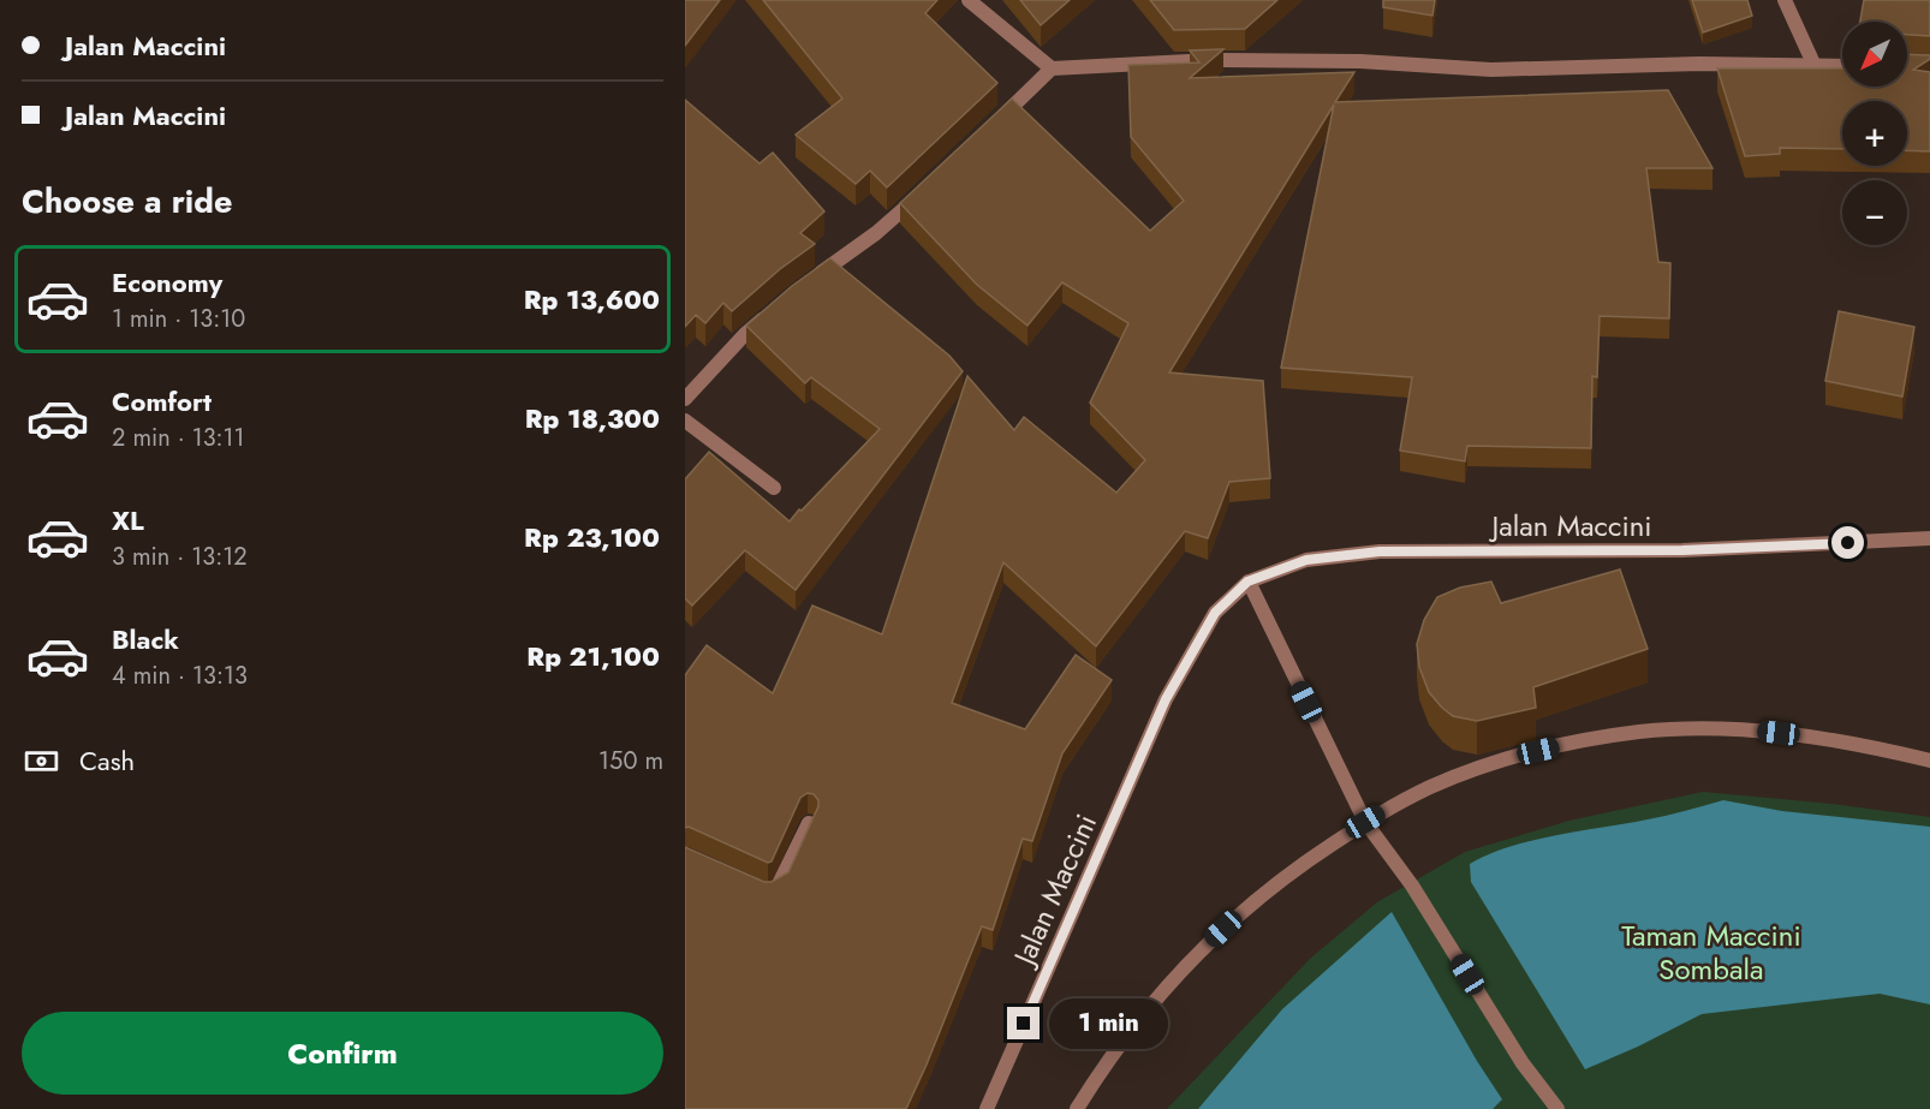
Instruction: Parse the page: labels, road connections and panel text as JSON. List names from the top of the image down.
{
  "streets": {
    "street": ["Jalan Maccini"]
  },
  "parks": ["Taman Maccini Sombala"],
  "north": "bottom left",
  "page": {
    "banner": ["Jalan Maccini", "Jalan Maccini"],
    "map_buttons": ["+", "−"],
    "heading": "Choose a ride",
    "list": [
      {
        "name": "Economy",
        "note": "1 min · 13:10",
        "value": "Rp 13,600"
      },
      {
        "name": "Comfort",
        "note": "2 min · 13:11",
        "value": "Rp 18,300"
      },
      {
        "name": "XL",
        "note": "3 min · 13:12",
        "value": "Rp 23,100"
      },
      {
        "name": "Black",
        "note": "4 min · 13:13",
        "value": "Rp 21,100"
      }
    ],
    "pay": ["Cash", "150 m"],
    "buttons": "Confirm",
    "bubble": "1 min"
  }
}
